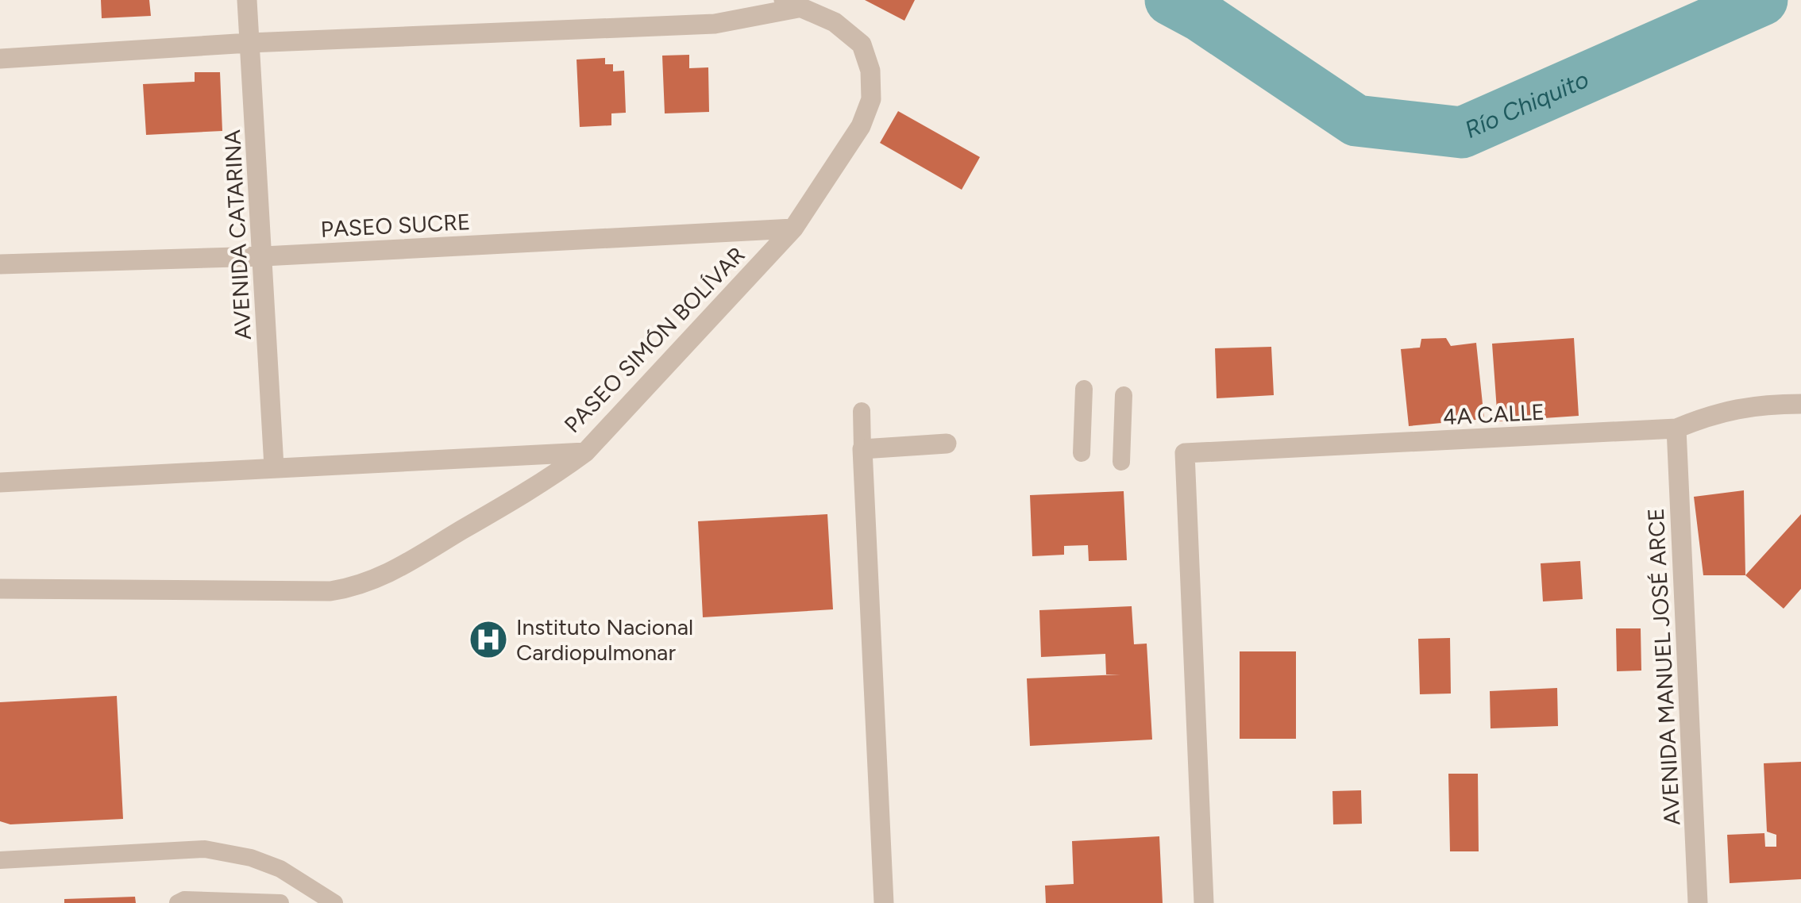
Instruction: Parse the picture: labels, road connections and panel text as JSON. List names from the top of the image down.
{
  "streets": {
    "street": [
      "PASEO SUCRE",
      "AVENIDA CATARINA",
      "PASEO SIMÓN BOLÍVAR",
      "4A CALLE",
      "AVENIDA MANUEL JOSÉ ARCE"
    ]
  },
  "crossings": [
    ["PASEO SUCRE", "AVENIDA CATARINA"],
    ["PASEO SUCRE", "PASEO SIMÓN BOLÍVAR"],
    ["AVENIDA CATARINA", "PASEO SIMÓN BOLÍVAR"],
    ["4A CALLE", "AVENIDA MANUEL JOSÉ ARCE"]
  ],
  "water": ["Río Chiquito"],
  "places": {
    "hospital": ["Instituto Nacional Cardiopulmonar"]
  }
}
